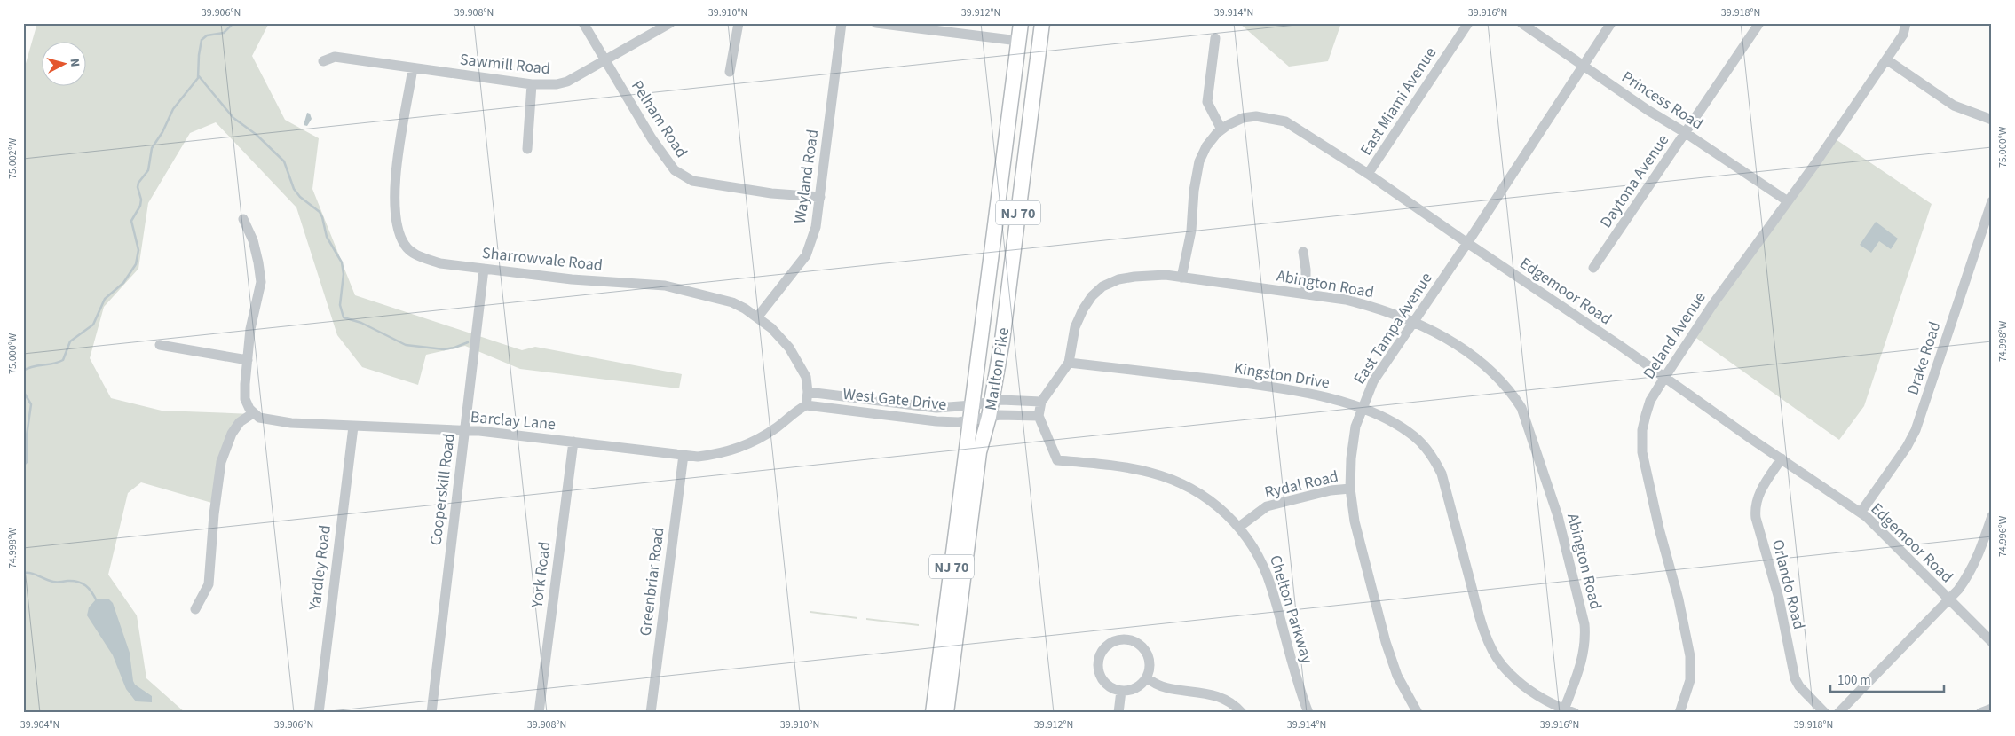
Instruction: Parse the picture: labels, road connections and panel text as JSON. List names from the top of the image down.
{
  "streets": {
    "highway": ["NJ 70", "Marlton Pike"],
    "street": [
      "Sawmill Road",
      "Princess Road",
      "East Miami Avenue",
      "Pelham Road",
      "Wayland Road",
      "Daytona Avenue",
      "Sharrowvale Road",
      "Abington Road",
      "Edgemoor Road",
      "East Tampa Avenue",
      "Deland Avenue",
      "Drake Road",
      "Kingston Drive",
      "West Gate Drive",
      "Barclay Lane",
      "Rydal Road",
      "Cooperskill Road",
      "Yardley Road",
      "York Road",
      "Greenbriar Road",
      "Orlando Road",
      "Chelton Parkway"
    ]
  },
  "crossings": [
    ["Sawmill Road", "Pelham Road"],
    ["Sawmill Road", "Sharrowvale Road"],
    ["Princess Road", "Daytona Avenue"],
    ["Princess Road", "East Tampa Avenue"],
    ["Princess Road", "Deland Avenue"],
    ["East Miami Avenue", "Edgemoor Road"],
    ["Pelham Road", "Wayland Road"],
    ["Wayland Road", "Sharrowvale Road"],
    ["Sharrowvale Road", "West Gate Drive"],
    ["Sharrowvale Road", "Barclay Lane"],
    ["Sharrowvale Road", "Cooperskill Road"],
    ["Abington Road", "Edgemoor Road"],
    ["Abington Road", "East Tampa Avenue"],
    ["Abington Road", "Kingston Drive"],
    ["Edgemoor Road", "East Tampa Avenue"],
    ["Edgemoor Road", "Deland Avenue"],
    ["Edgemoor Road", "Drake Road"],
    ["Edgemoor Road", "Orlando Road"],
    ["East Tampa Avenue", "Kingston Drive"],
    ["East Tampa Avenue", "Rydal Road"],
    ["Marlton Pike", "West Gate Drive"],
    ["West Gate Drive", "Barclay Lane"],
    ["Barclay Lane", "Cooperskill Road"],
    ["Barclay Lane", "Yardley Road"],
    ["Barclay Lane", "York Road"],
    ["Barclay Lane", "Greenbriar Road"],
    ["Rydal Road", "Chelton Parkway"]
  ],
  "scale_bar": "100 m",
  "north": "right",
  "coordinates": [
    "39.906°N",
    "39.908°N",
    "39.910°N",
    "39.912°N",
    "39.914°N",
    "39.916°N",
    "39.918°N",
    "75.000°W",
    "75.002°W",
    "74.998°W",
    "74.996°W",
    "39.904°N"
  ]
}
